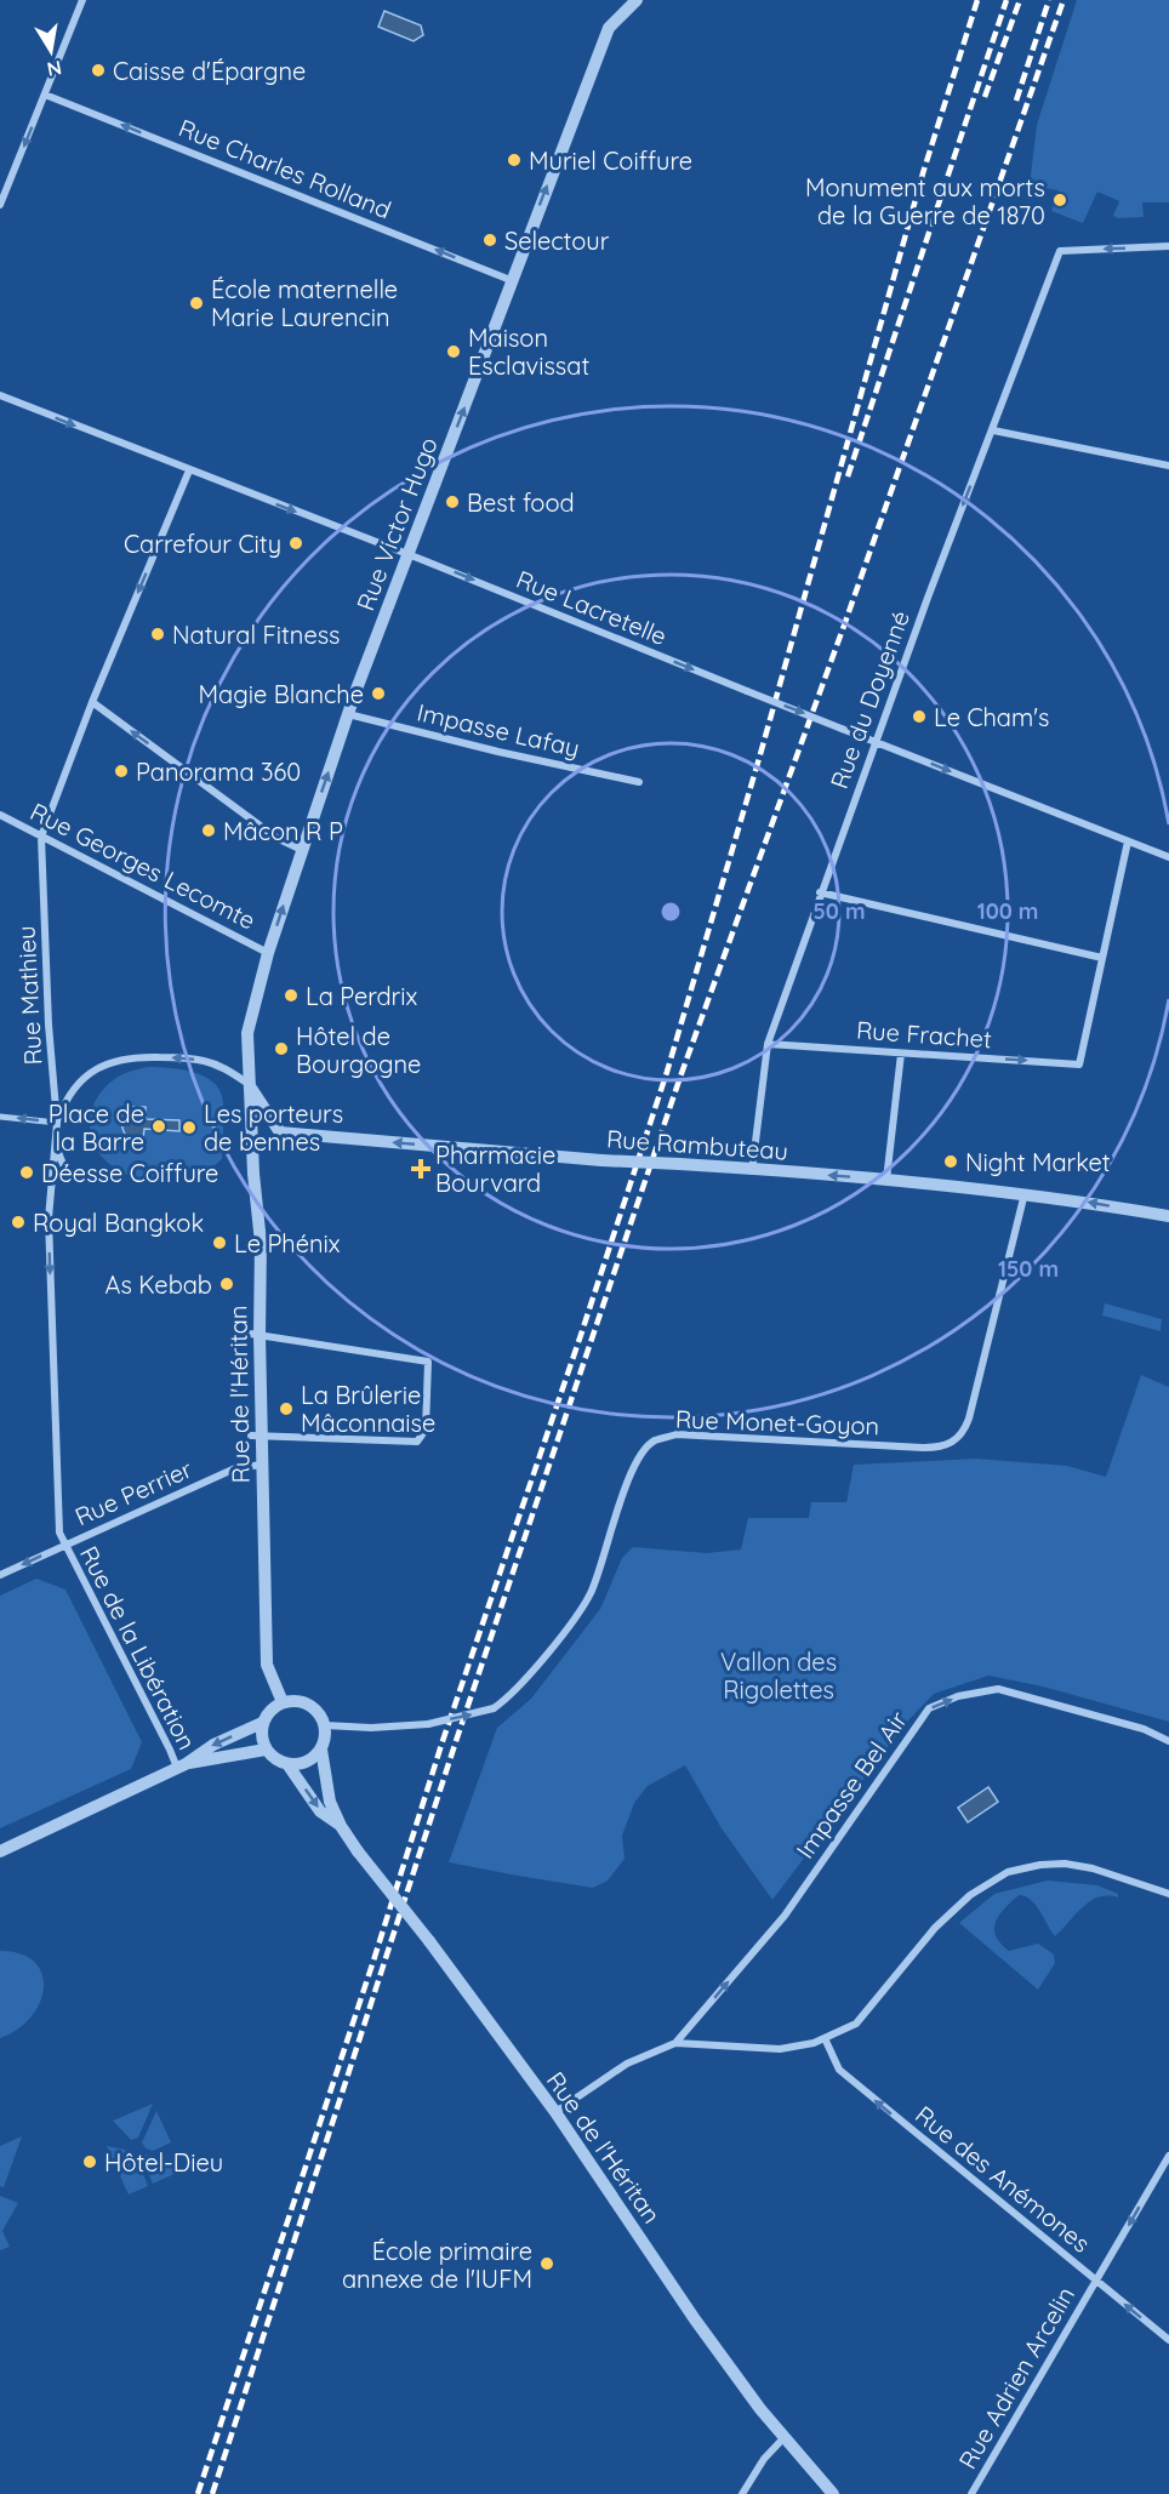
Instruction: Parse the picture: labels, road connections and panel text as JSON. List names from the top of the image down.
{
  "streets": {
    "street": [
      "Rue Charles Rolland",
      "Rue Victor Hugo",
      "Rue Lacretelle",
      "Rue du Doyenné",
      "Impasse Lafay",
      "Rue Georges Lecomte",
      "Rue Mathieu",
      "Rue Frachet",
      "Rue Rambuteau",
      "Rue de l'Héritan",
      "Rue Monet-Goyon",
      "Rue Perrier",
      "Rue de la Libération",
      "Impasse Bel Air",
      "Rue des Anémones",
      "Rue Adrien Arcelin"
    ]
  },
  "crossings": [
    ["Rue Charles Rolland", "Rue Victor Hugo"],
    ["Rue Victor Hugo", "Rue Lacretelle"],
    ["Rue Victor Hugo", "Impasse Lafay"],
    ["Rue Victor Hugo", "Rue Georges Lecomte"],
    ["Rue Victor Hugo", "Rue Rambuteau"],
    ["Rue Victor Hugo", "Rue de l'Héritan"],
    ["Rue Lacretelle", "Rue du Doyenné"],
    ["Rue Lacretelle", "Rue Mathieu"],
    ["Rue du Doyenné", "Rue Frachet"],
    ["Rue du Doyenné", "Rue Rambuteau"],
    ["Rue Georges Lecomte", "Rue Mathieu"],
    ["Rue Mathieu", "Rue Perrier"],
    ["Rue Mathieu", "Rue de la Libération"],
    ["Rue Rambuteau", "Rue de l'Héritan"],
    ["Rue Rambuteau", "Rue Monet-Goyon"],
    ["Rue de l'Héritan", "Rue Monet-Goyon"],
    ["Rue de l'Héritan", "Rue Perrier"],
    ["Rue Perrier", "Rue de la Libération"],
    ["Rue des Anémones", "Rue Adrien Arcelin"]
  ],
  "one_way": [
    "Rue Charles Rolland",
    "Rue Victor Hugo",
    "Rue Lacretelle",
    "Rue du Doyenné",
    "Rue Mathieu",
    "Rue Rambuteau",
    "Rue Monet-Goyon",
    "Impasse Bel Air",
    "Rue des Anémones",
    "Rue Adrien Arcelin"
  ],
  "parks": ["Vallon des Rigolettes"],
  "places": {
    "other": [
      "Caisse d'Épargne",
      "Muriel Coiffure",
      "Monument aux morts de la Guerre de 1870",
      "Selectour",
      "École maternelle Marie Laurencin",
      "Maison Esclavissat",
      "Best food",
      "Carrefour City",
      "Natural Fitness",
      "Magie Blanche",
      "Le Cham's",
      "Panorama 360",
      "Mâcon R P",
      "La Perdrix",
      "Hôtel de Bourgogne",
      "Place de la Barre",
      "Les porteurs de bennes",
      "Night Market",
      "Déesse Coiffure",
      "Royal Bangkok",
      "Le Phénix",
      "As Kebab",
      "La Brûlerie Mâconnaise",
      "Hôtel-Dieu",
      "École primaire annexe de l'IUFM"
    ],
    "health": ["Pharmacie Bourvard"]
  },
  "north": "bottom",
  "rings": ["50 m", "100 m", "150 m"]
}
